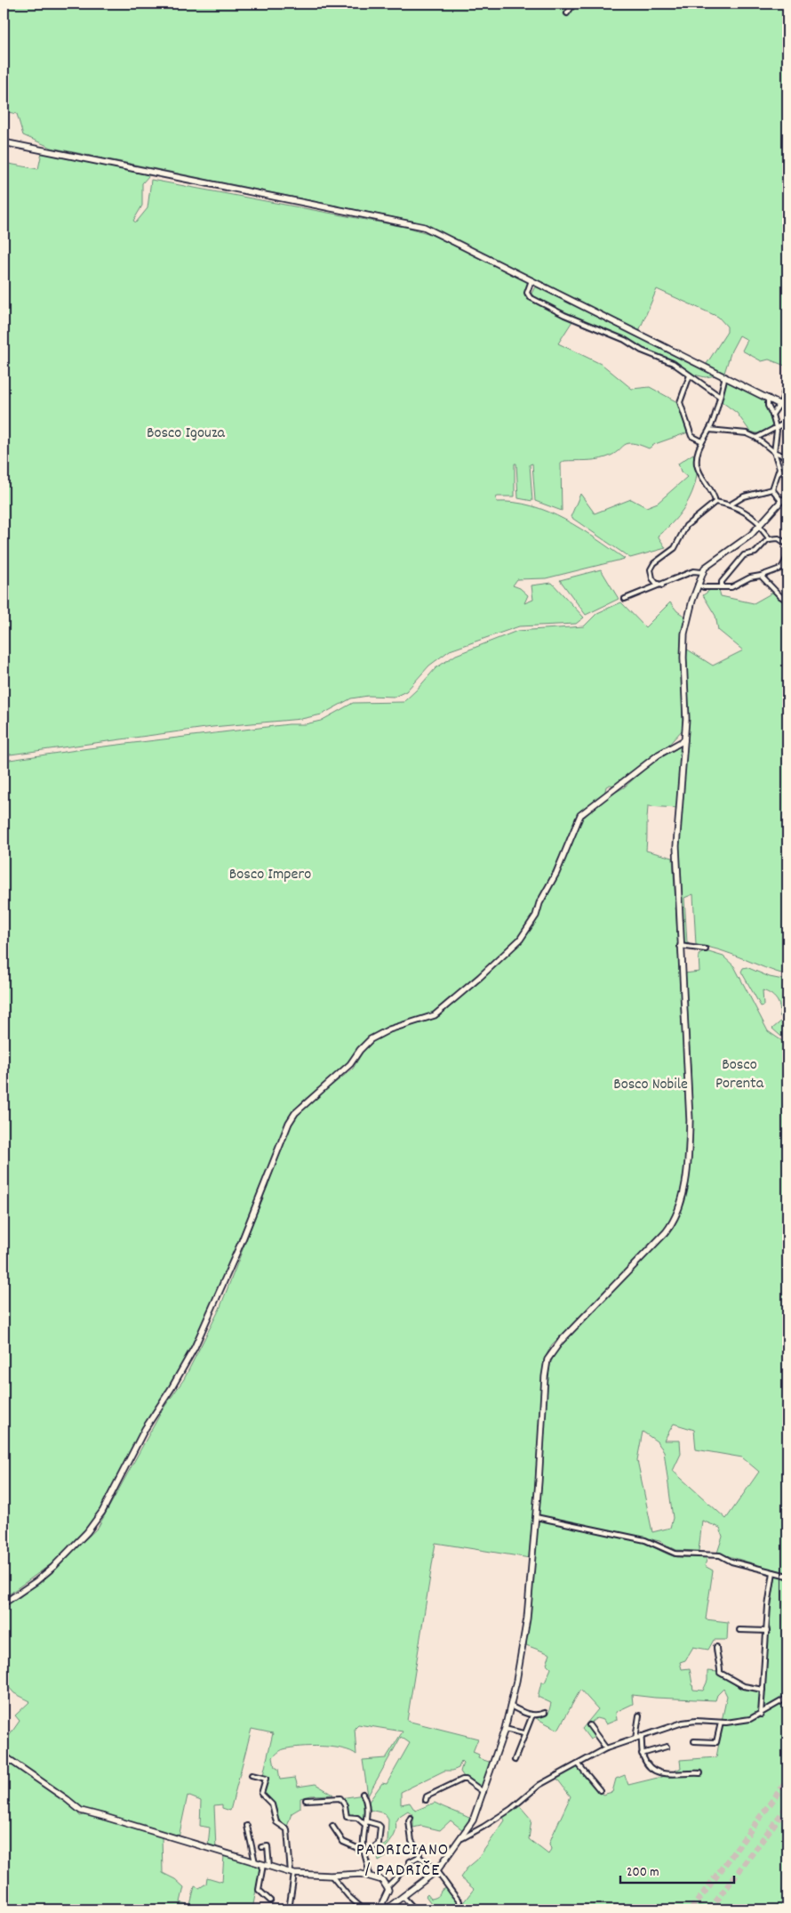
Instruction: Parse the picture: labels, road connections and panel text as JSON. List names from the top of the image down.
{
  "districts": ["PADRICIANO / PADRIČE"],
  "parks": [
    "Bosco Igouza",
    "Bosco Impero",
    "Bosco Porenta",
    "Bosco Nobile"
  ],
  "scale_bar": "200 m"
}
